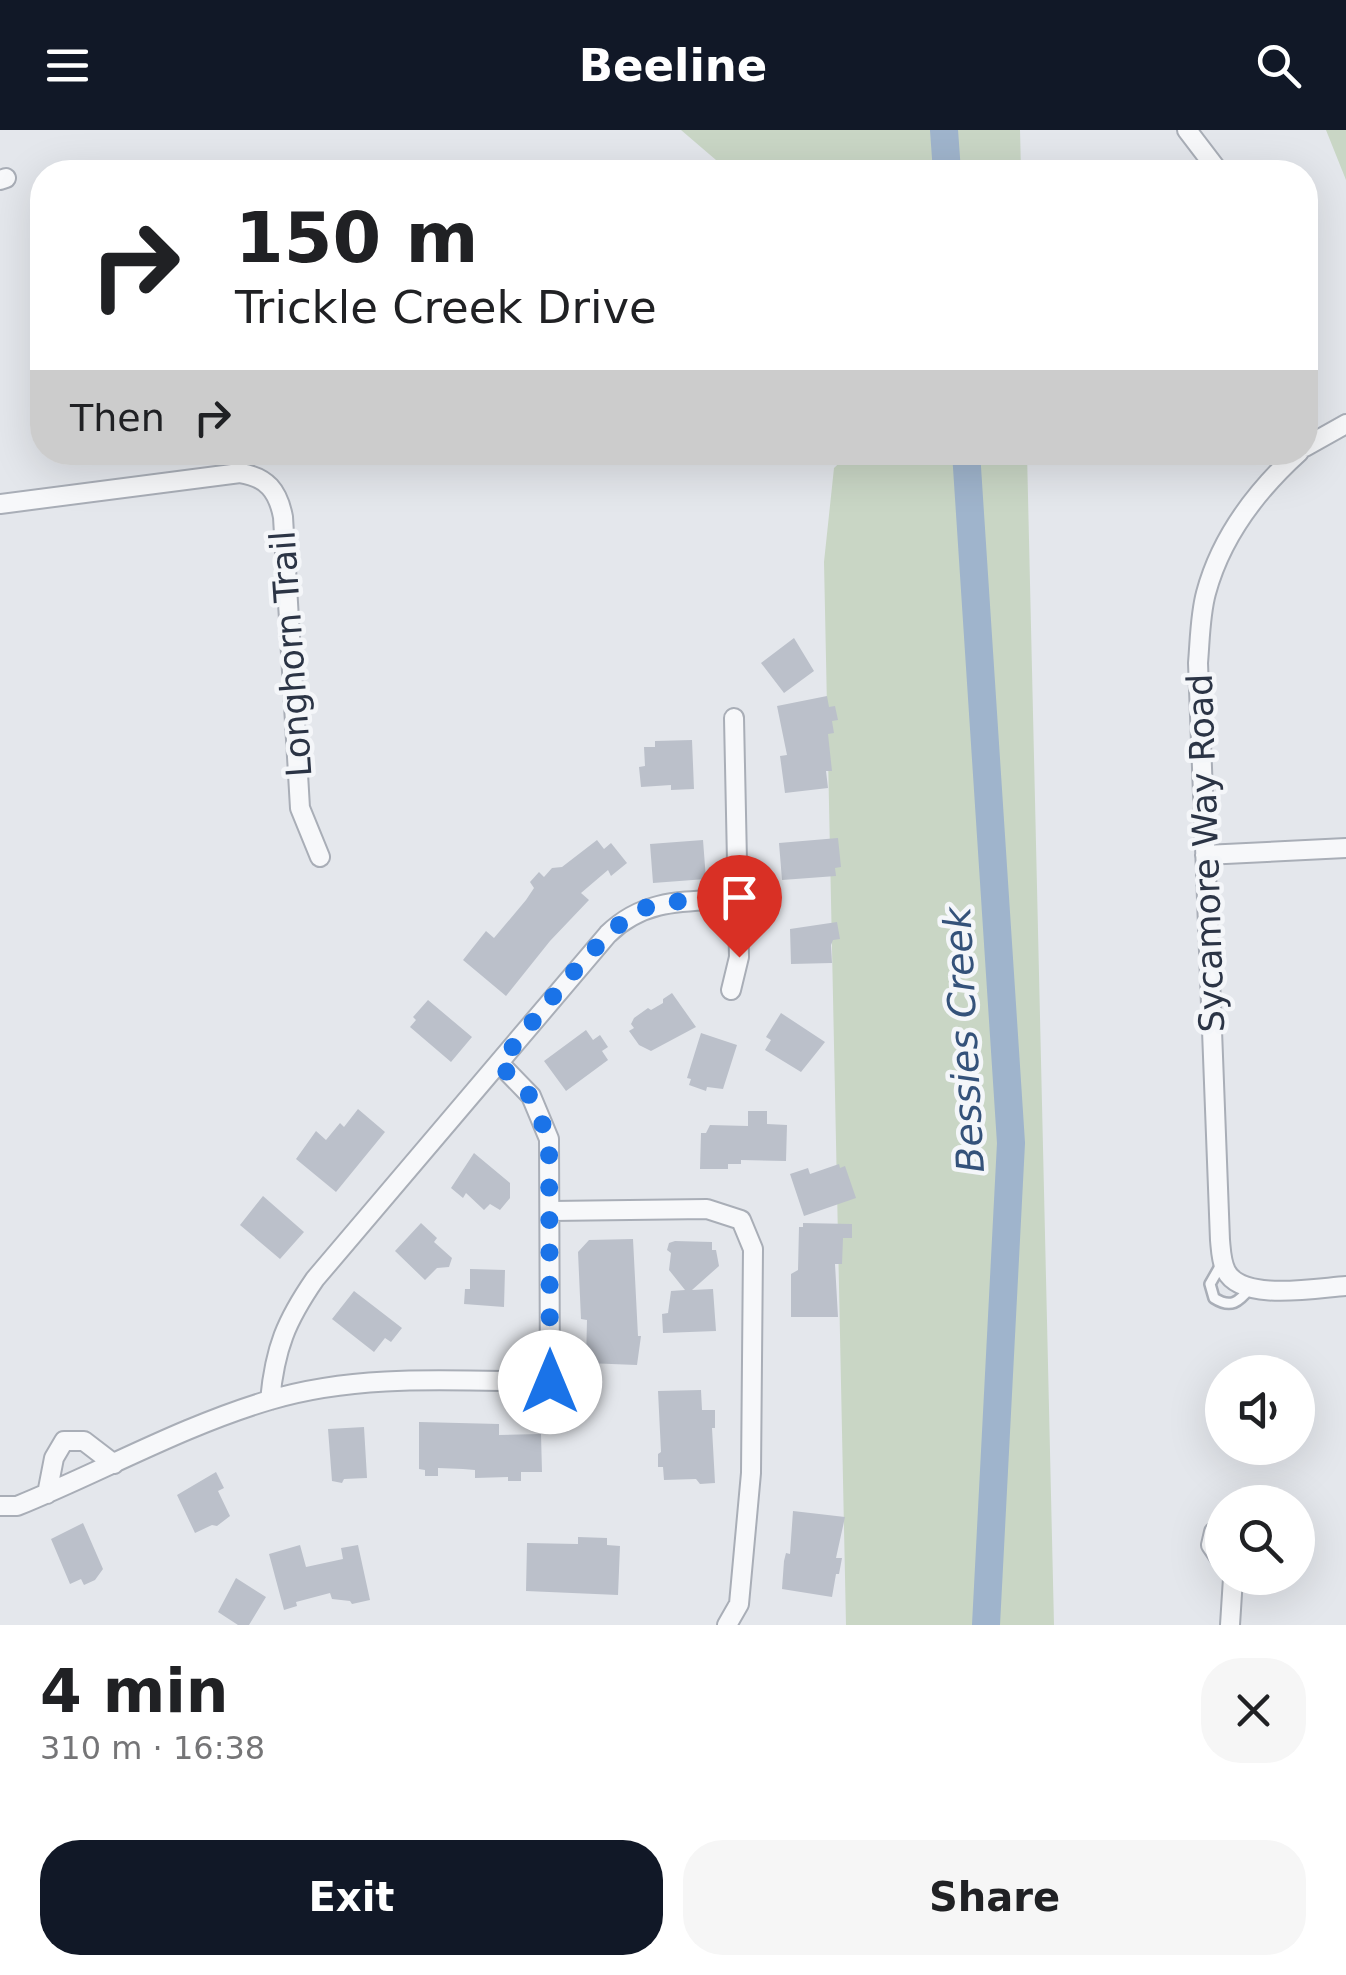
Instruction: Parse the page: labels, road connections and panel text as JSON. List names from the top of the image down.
{
  "streets": {
    "street": ["Longhorn Trail", "Sycamore Way Road"]
  },
  "water": ["Bessies Creek"],
  "page": {
    "header": "Beeline",
    "turn": ["150 m", "Trickle Creek Drive"],
    "then": "Then",
    "heading": ["4 min", "310 m · 16:38"],
    "buttons": ["Exit", "Share"]
  }
}
